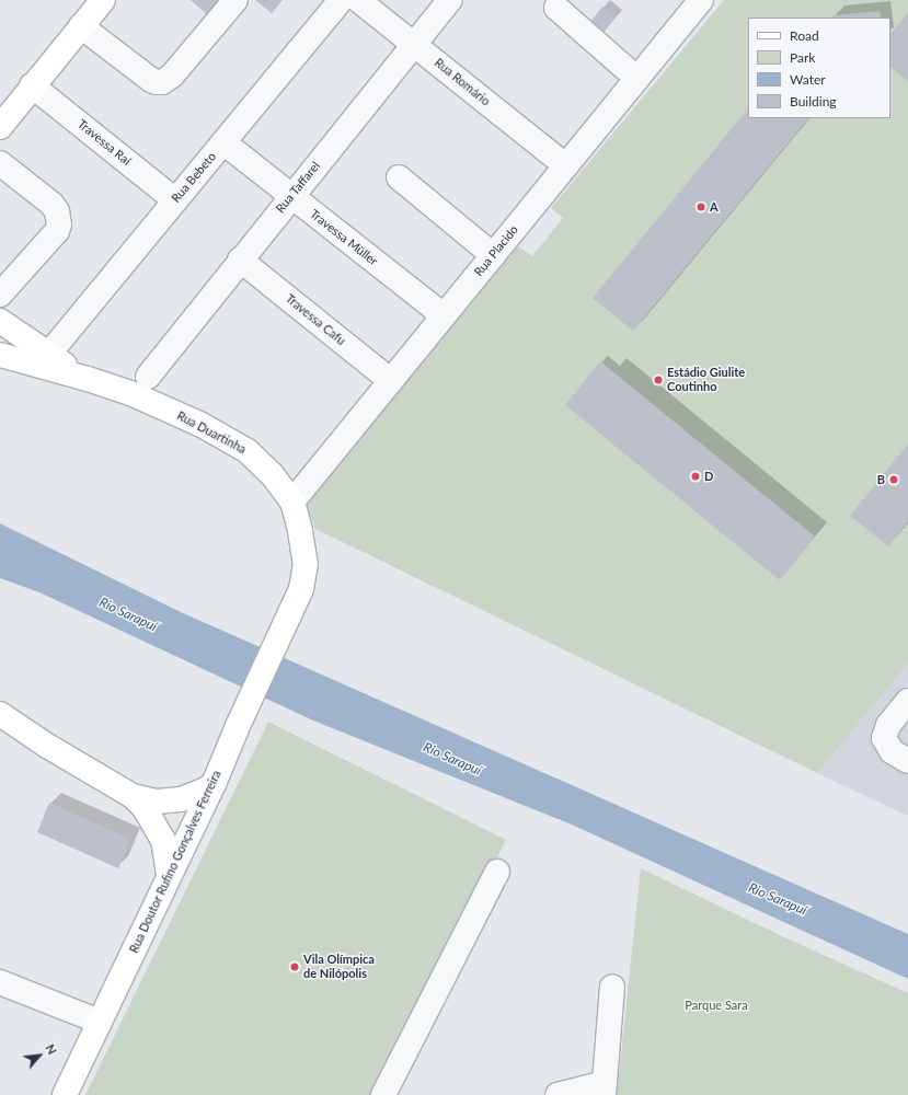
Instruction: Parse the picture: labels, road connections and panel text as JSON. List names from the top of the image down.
{
  "streets": {
    "main road": ["Rua Duartinha", "Rua Doutor Rufino Gonçalves Ferreira"],
    "street": [
      "Rua Romário",
      "Travessa Raí",
      "Rua Bebeto",
      "Rua Taffarel",
      "Travessa Müller",
      "Rua Placido",
      "Travessa Cafu"
    ]
  },
  "crossings": [
    ["Rua Romário", "Rua Taffarel"],
    ["Rua Romário", "Rua Placido"],
    ["Travessa Raí", "Rua Bebeto"],
    ["Rua Bebeto", "Travessa Müller"],
    ["Rua Bebeto", "Rua Duartinha"],
    ["Rua Taffarel", "Travessa Müller"],
    ["Rua Taffarel", "Travessa Cafu"],
    ["Travessa Müller", "Rua Placido"],
    ["Rua Placido", "Travessa Cafu"],
    ["Rua Placido", "Rua Duartinha"],
    ["Rua Duartinha", "Rua Doutor Rufino Gonçalves Ferreira"]
  ],
  "water": ["Rio Sarapuí"],
  "parks": ["Parque Sara"],
  "places": [
    "A",
    "Estádio Giulite Coutinho",
    "D",
    "B",
    "Vila Olímpica de Nilópolis"
  ],
  "legend": [
    "Road",
    "Park",
    "Water",
    "Building"
  ],
  "north": "top right"
}
